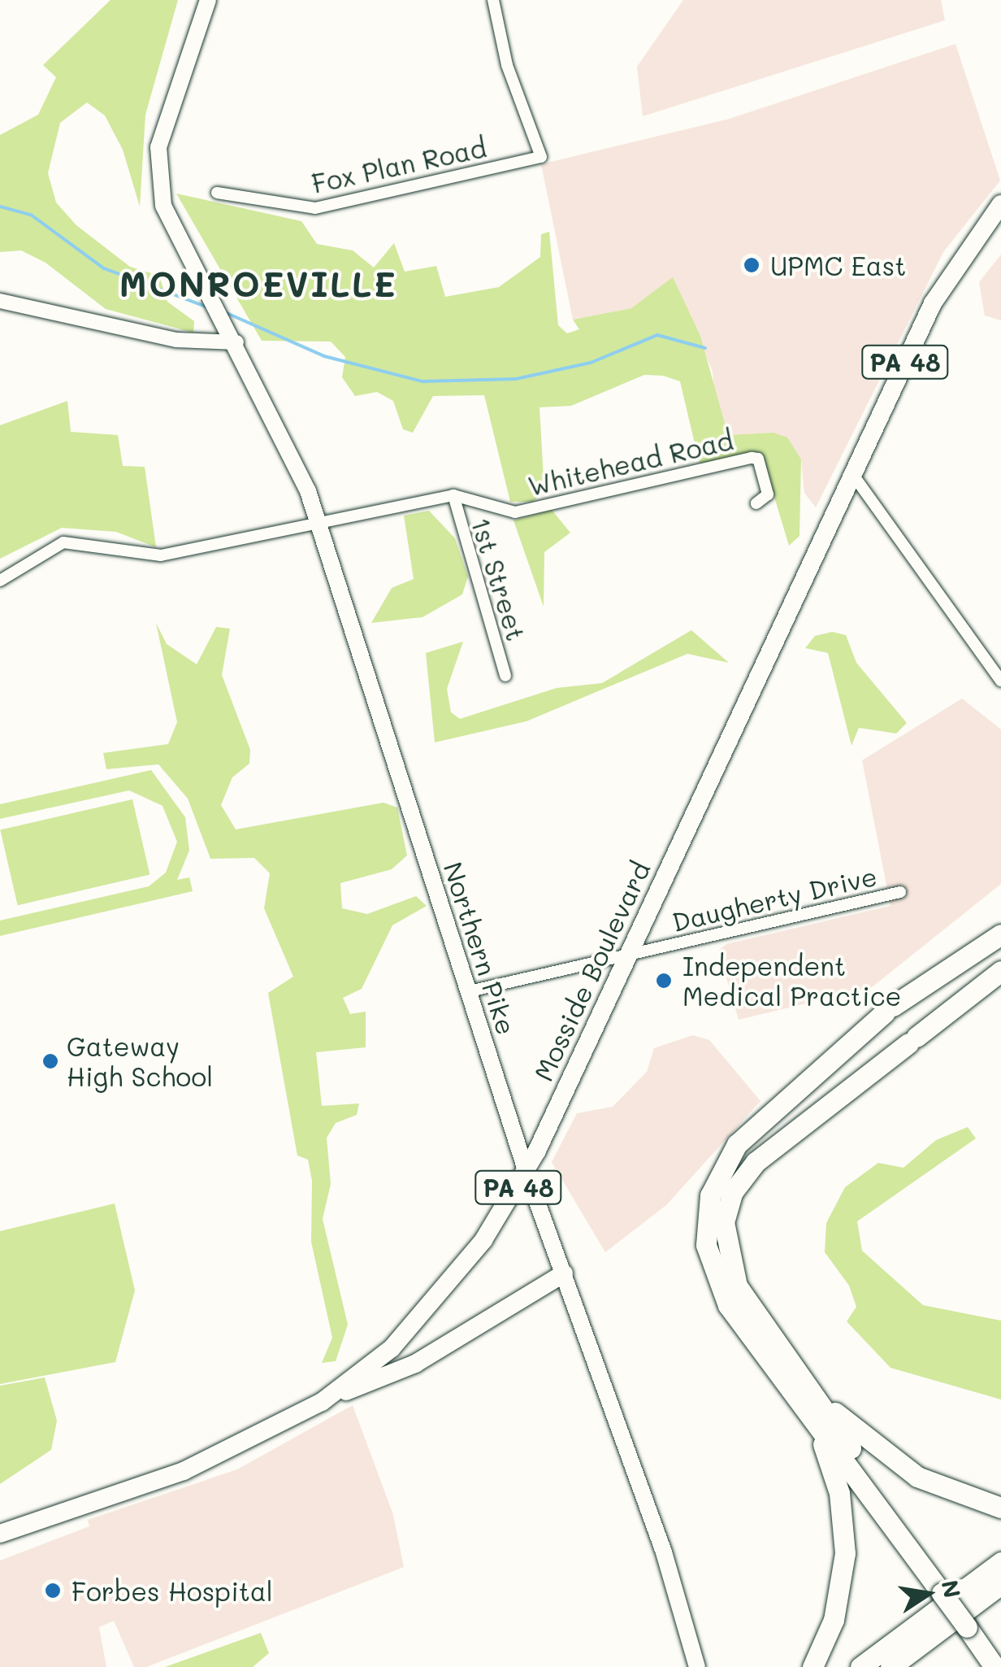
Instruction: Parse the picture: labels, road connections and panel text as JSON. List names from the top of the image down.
{
  "streets": {
    "main road": ["PA 48", "Northern Pike", "Mosside Boulevard"],
    "street": [
      "Fox Plan Road",
      "Whitehead Road",
      "1st Street",
      "Daugherty Drive"
    ]
  },
  "crossings": [
    ["Whitehead Road", "1st Street"],
    ["Whitehead Road", "Northern Pike"],
    ["Daugherty Drive", "Northern Pike"],
    ["Daugherty Drive", "Mosside Boulevard"],
    ["Northern Pike", "Mosside Boulevard"]
  ],
  "districts": ["MONROEVILLE"],
  "places": [
    "UPMC East",
    "Independent Medical Practice",
    "Gateway High School",
    "Forbes Hospital"
  ],
  "north": "right"
}
